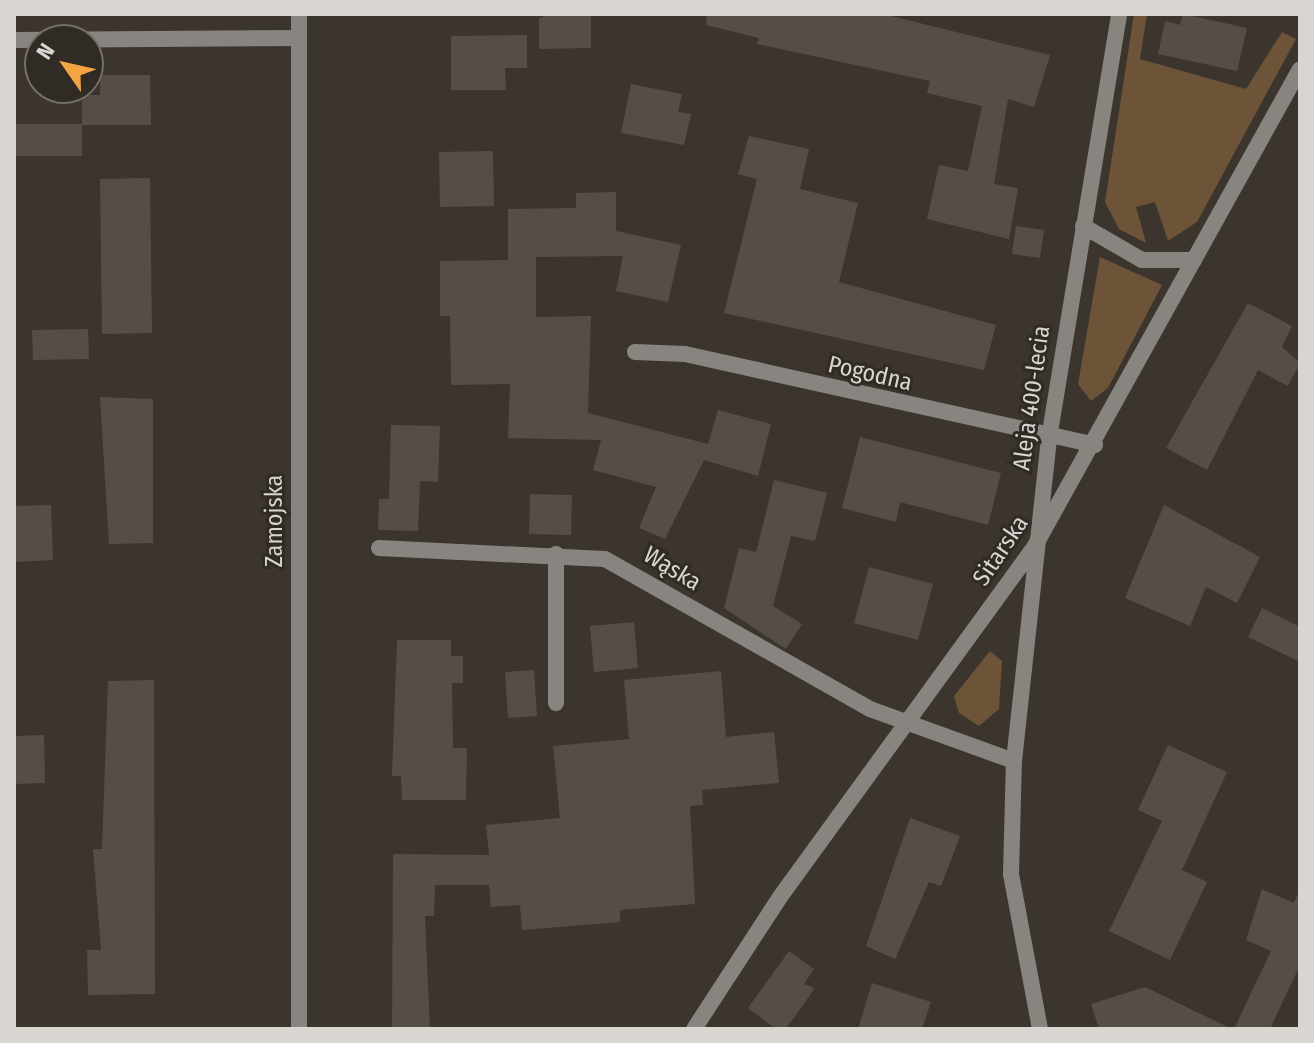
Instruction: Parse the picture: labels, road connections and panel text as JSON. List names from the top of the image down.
{
  "streets": {
    "street": [
      "Pogodna",
      "Aleja 400-lecia",
      "Zamojska",
      "Sitarska",
      "Wąska"
    ]
  },
  "crossings": [
    ["Pogodna", "Aleja 400-lecia"],
    ["Pogodna", "Sitarska"],
    ["Aleja 400-lecia", "Sitarska"],
    ["Aleja 400-lecia", "Wąska"],
    ["Sitarska", "Wąska"]
  ],
  "north": "top left"
}
